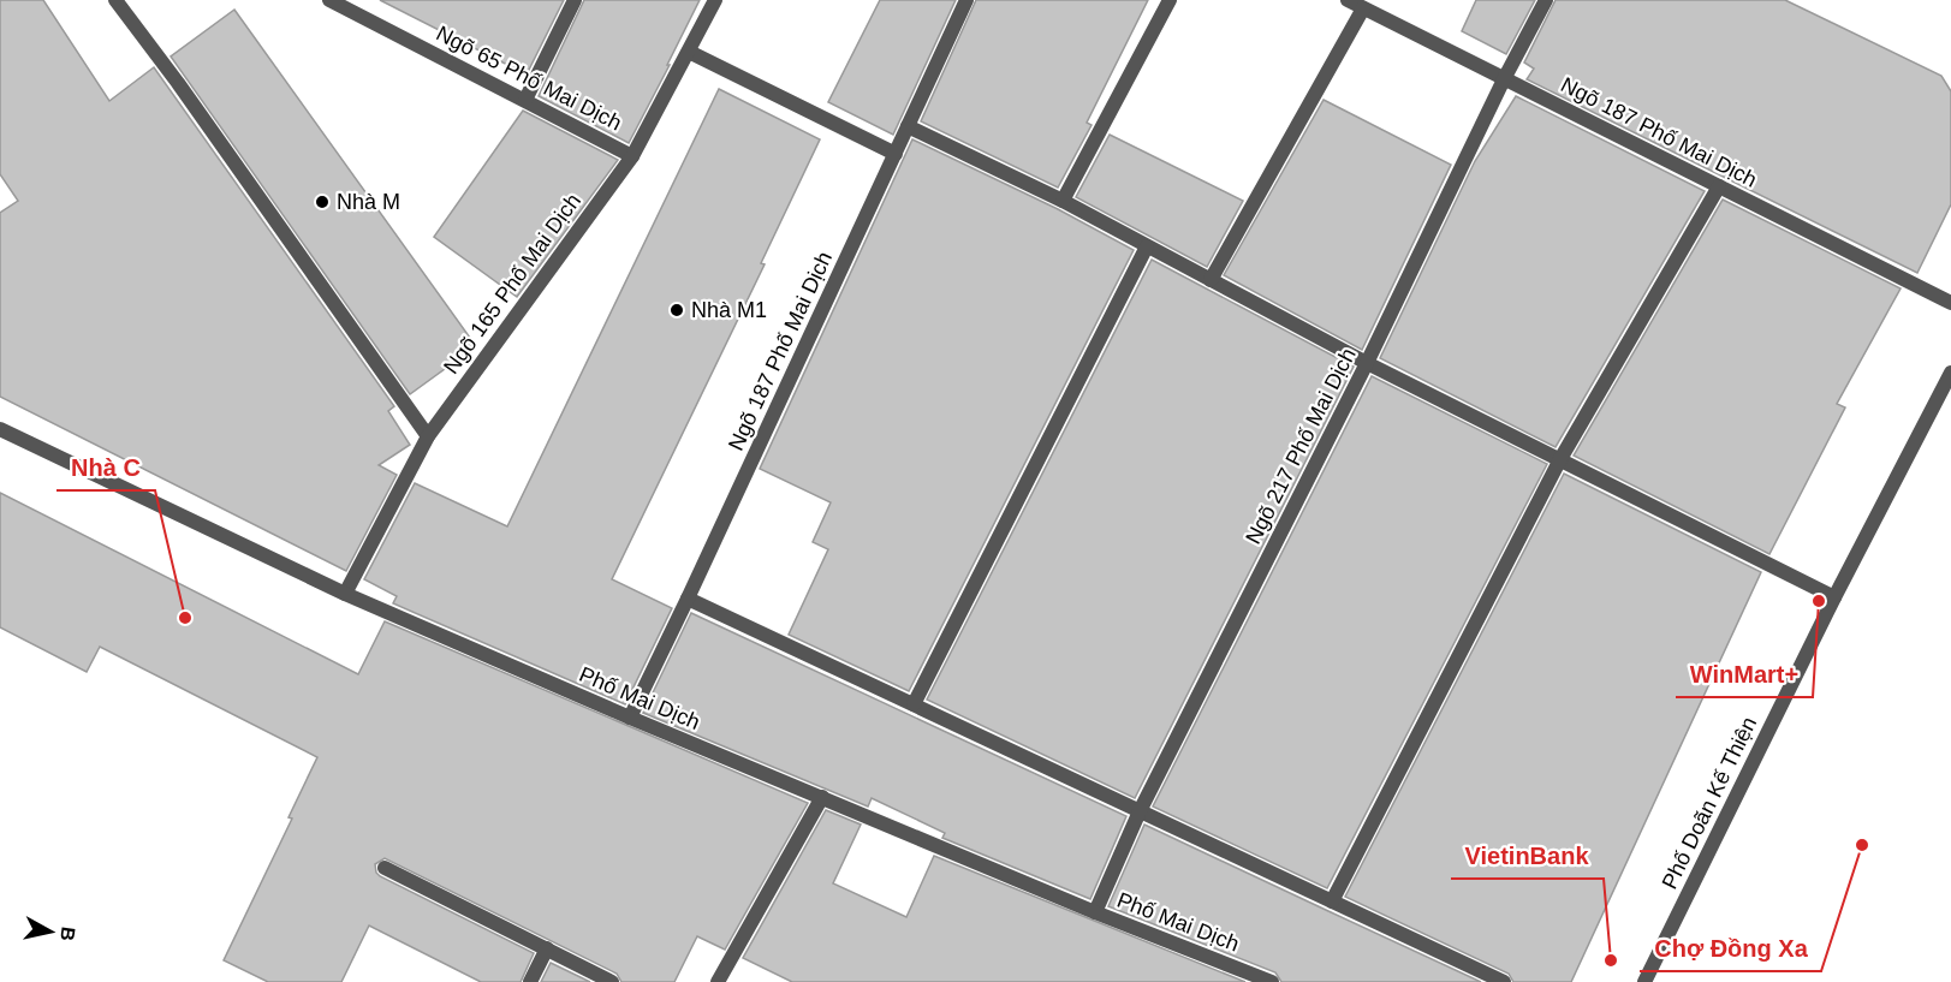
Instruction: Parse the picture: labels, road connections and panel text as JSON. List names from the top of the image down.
{
  "streets": {
    "street": [
      "Ngõ 65 Phố Mai Dịch",
      "Ngõ 187 Phố Mai Dịch",
      "Ngõ 165 Phố Mai Dịch",
      "Ngõ 217 Phố Mai Dịch",
      "Phố Mai Dịch",
      "Phố Doãn Kế Thiện"
    ]
  },
  "crossings": [
    ["Ngõ 65 Phố Mai Dịch", "Ngõ 165 Phố Mai Dịch"],
    ["Ngõ 187 Phố Mai Dịch", "Ngõ 217 Phố Mai Dịch"],
    ["Ngõ 187 Phố Mai Dịch", "Phố Mai Dịch"],
    ["Ngõ 165 Phố Mai Dịch", "Phố Mai Dịch"],
    ["Ngõ 217 Phố Mai Dịch", "Phố Mai Dịch"]
  ],
  "places": [
    "Nhà M",
    "Nhà M1",
    "WinMart+",
    "Nhà C",
    "Chợ Đồng Xa",
    "VietinBank"
  ],
  "north": "right"
}
